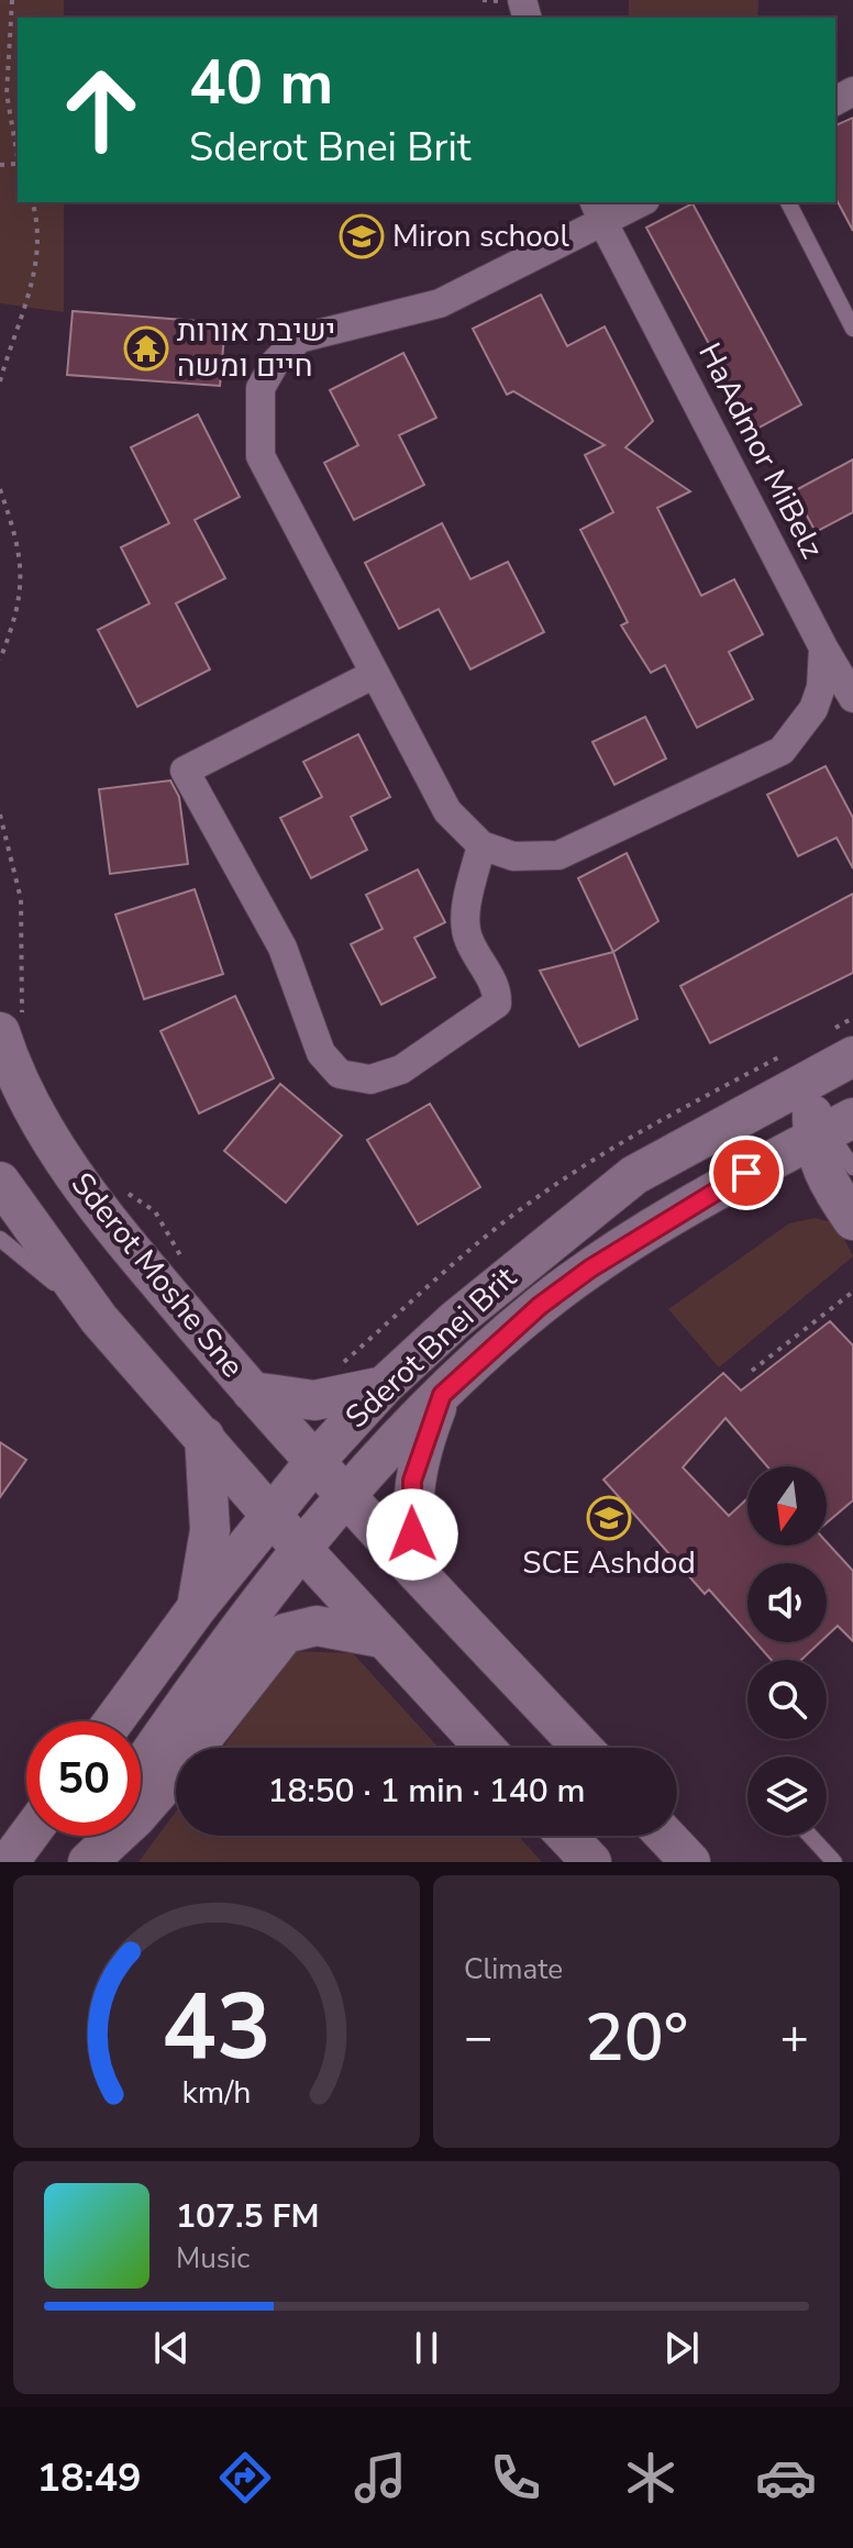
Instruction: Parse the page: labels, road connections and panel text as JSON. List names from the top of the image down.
{
  "streets": {
    "main road": ["Sderot Moshe Sne", "Sderot Bnei Brit"],
    "street": ["HaAdmor MiBelz"]
  },
  "crossings": [
    ["Sderot Moshe Sne", "Sderot Bnei Brit"]
  ],
  "places": {
    "school or university": ["Miron school", "SCE Ashdod"],
    "temple": ["ישיבת אורות חיים ומשה"]
  },
  "north": "bottom",
  "page": {
    "turn": ["40 m", "Sderot Bnei Brit"],
    "limit": "50",
    "trip": "18:50 · 1 min · 140 m",
    "tile": "Climate",
    "heat": ["−", "20°", "+"],
    "song": ["107.5 FM", "Music"],
    "tabs": "18:49",
    "gauge": ["43", "km/h"]
  }
}
